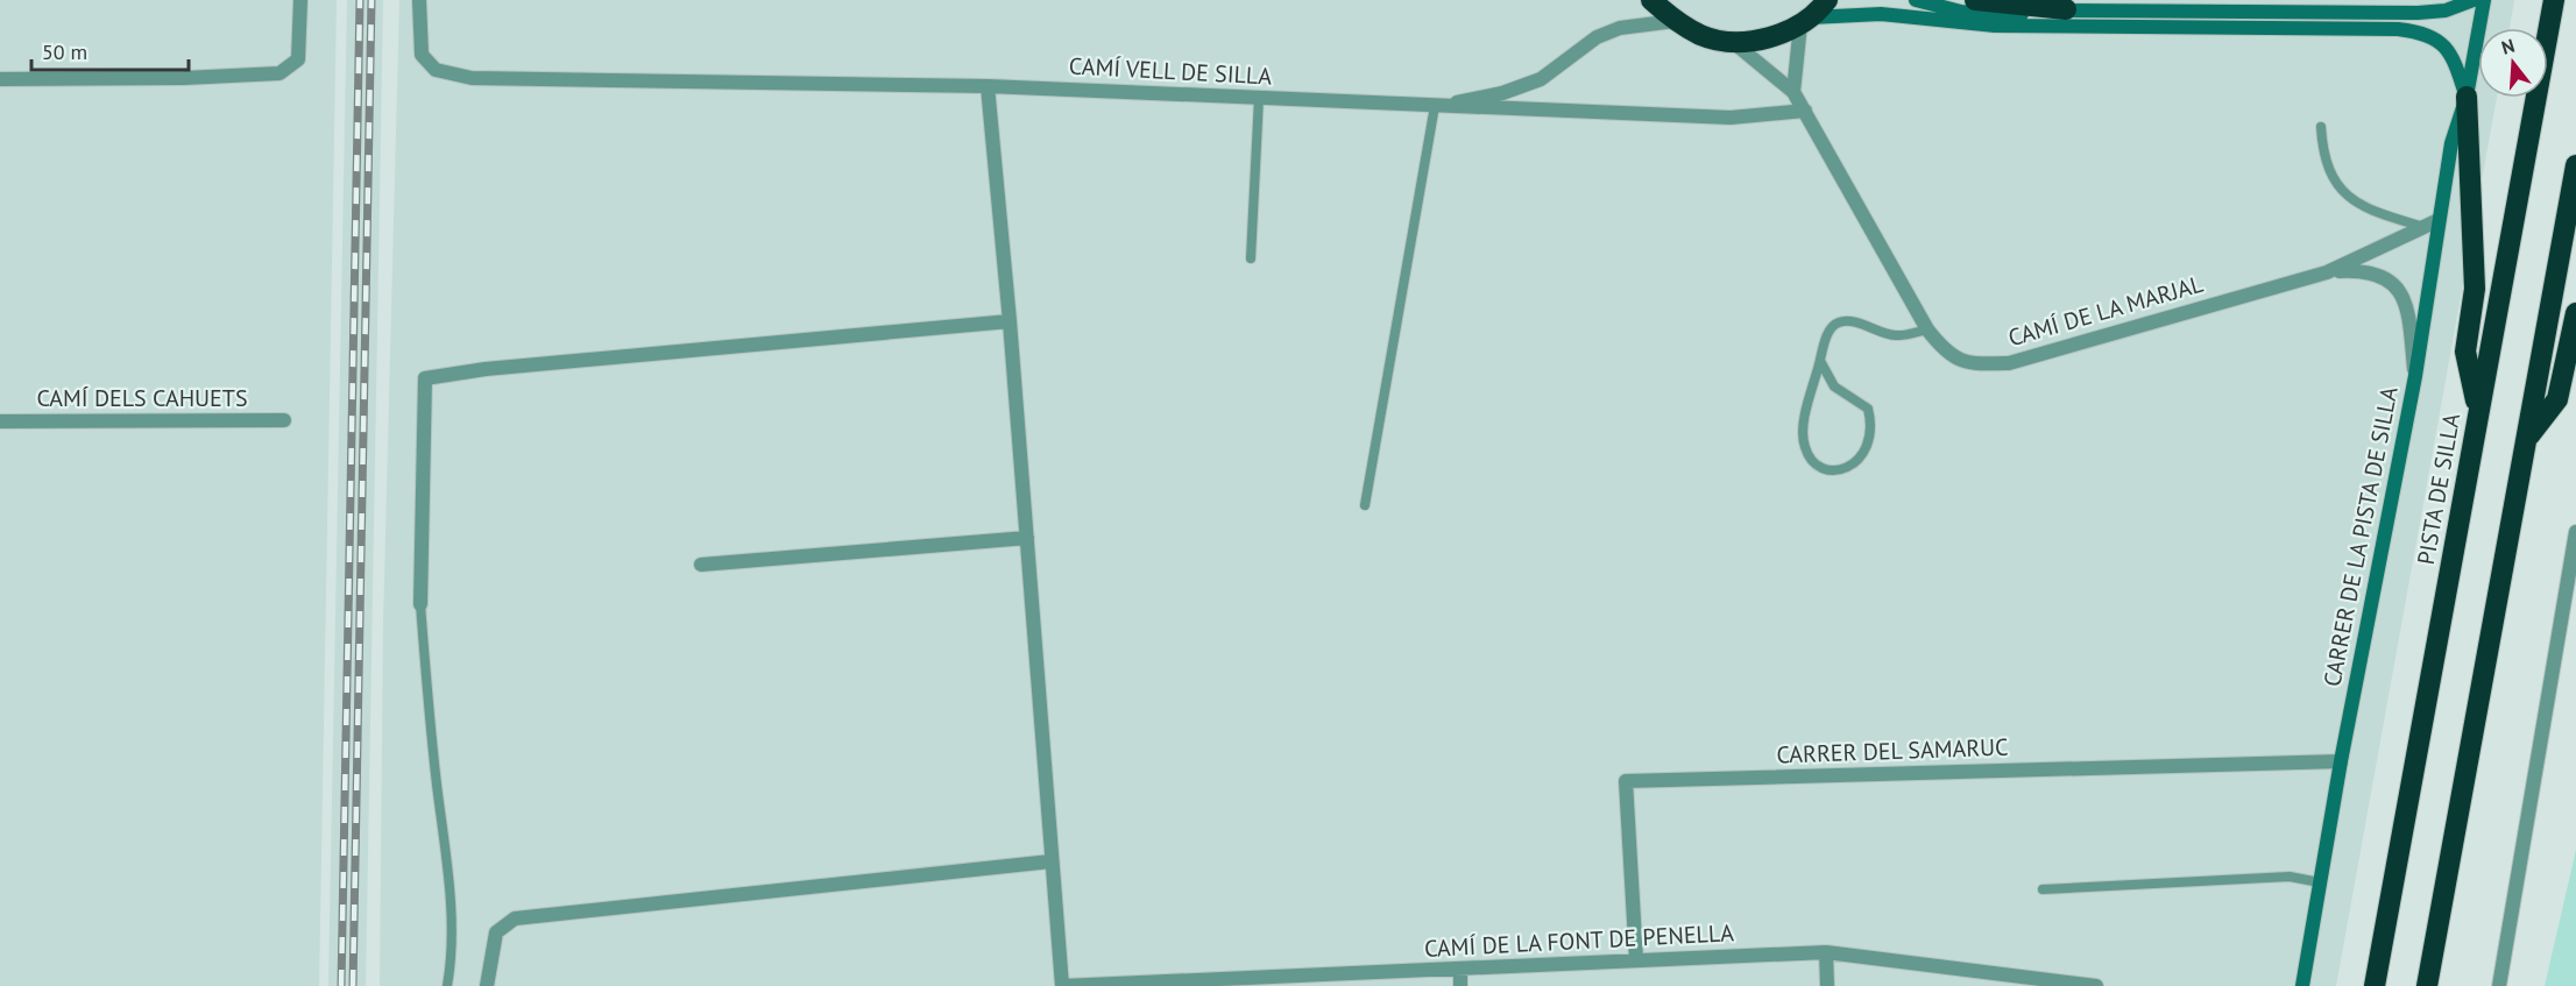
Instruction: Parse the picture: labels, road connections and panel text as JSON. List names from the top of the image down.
{
  "streets": {
    "highway": ["PISTA DE SILLA"],
    "street": [
      "CAMÍ VELL DE SILLA",
      "CAMÍ DE LA MARJAL",
      "CAMÍ DELS CAHUETS",
      "CARRER DE LA PISTA DE SILLA",
      "CARRER DEL SAMARUC",
      "CAMÍ DE LA FONT DE PENELLA"
    ]
  },
  "crossings": [
    ["CAMÍ VELL DE SILLA", "CAMÍ DE LA MARJAL"],
    ["CAMÍ DE LA MARJAL", "CARRER DE LA PISTA DE SILLA"],
    ["CARRER DE LA PISTA DE SILLA", "CARRER DEL SAMARUC"],
    ["CARRER DEL SAMARUC", "CAMÍ DE LA FONT DE PENELLA"]
  ],
  "scale_bar": "50 m",
  "north": "top"
}
